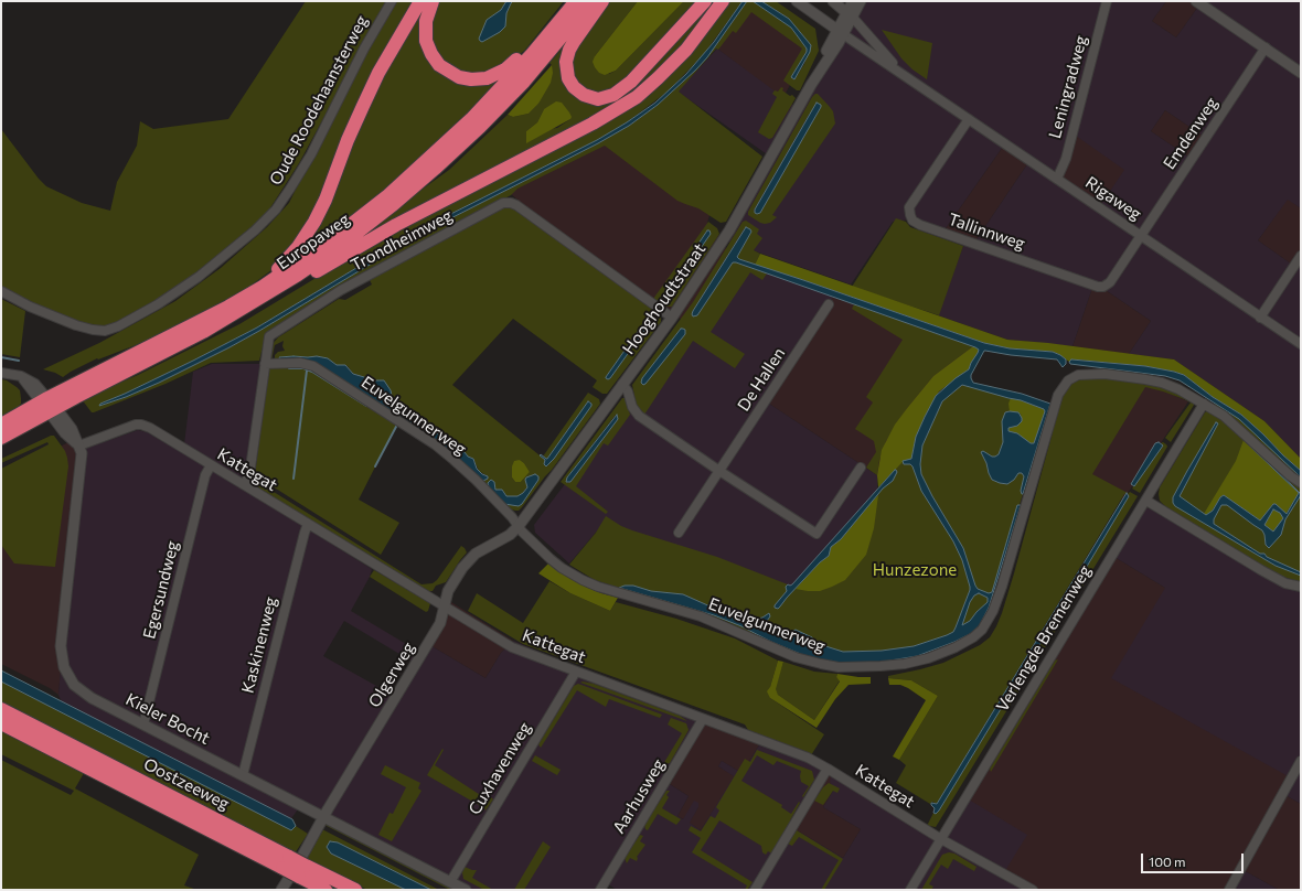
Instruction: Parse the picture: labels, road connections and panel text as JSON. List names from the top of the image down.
{
  "streets": {
    "highway": ["Europaweg", "Oostzeeweg"],
    "street": [
      "Leningradweg",
      "Oude Roodehaansterweg",
      "Emdenweg",
      "Rigaweg",
      "Tallinnweg",
      "Trondheimweg",
      "Hooghoudtstraat",
      "De Hallen",
      "Euvelgunnerweg",
      "Kattegat",
      "Egersundweg",
      "Verlengde Bremenweg",
      "Kaskinenweg",
      "Olgerweg",
      "Kieler Bocht",
      "Cuxhavenweg",
      "Aarhusweg"
    ]
  },
  "crossings": [
    ["Leningradweg", "Rigaweg"],
    ["Emdenweg", "Rigaweg"],
    ["Emdenweg", "Tallinnweg"],
    ["Rigaweg", "Tallinnweg"],
    ["Rigaweg", "Hooghoudtstraat"],
    ["Trondheimweg", "Hooghoudtstraat"],
    ["Trondheimweg", "Euvelgunnerweg"],
    ["Trondheimweg", "Kattegat"],
    ["Europaweg", "Kieler Bocht"],
    ["Hooghoudtstraat", "Euvelgunnerweg"],
    ["Hooghoudtstraat", "Olgerweg"],
    ["Euvelgunnerweg", "Verlengde Bremenweg"],
    ["Euvelgunnerweg", "Olgerweg"],
    ["Kattegat", "Egersundweg"],
    ["Kattegat", "Verlengde Bremenweg"],
    ["Kattegat", "Kaskinenweg"],
    ["Kattegat", "Olgerweg"],
    ["Kattegat", "Kieler Bocht"],
    ["Kattegat", "Cuxhavenweg"],
    ["Kattegat", "Aarhusweg"],
    ["Egersundweg", "Kieler Bocht"],
    ["Kaskinenweg", "Kieler Bocht"],
    ["Olgerweg", "Kieler Bocht"],
    ["Olgerweg", "Oostzeeweg"],
    ["Kieler Bocht", "Cuxhavenweg"]
  ],
  "parks": ["Hunzezone"],
  "scale_bar": "100 m"
}
